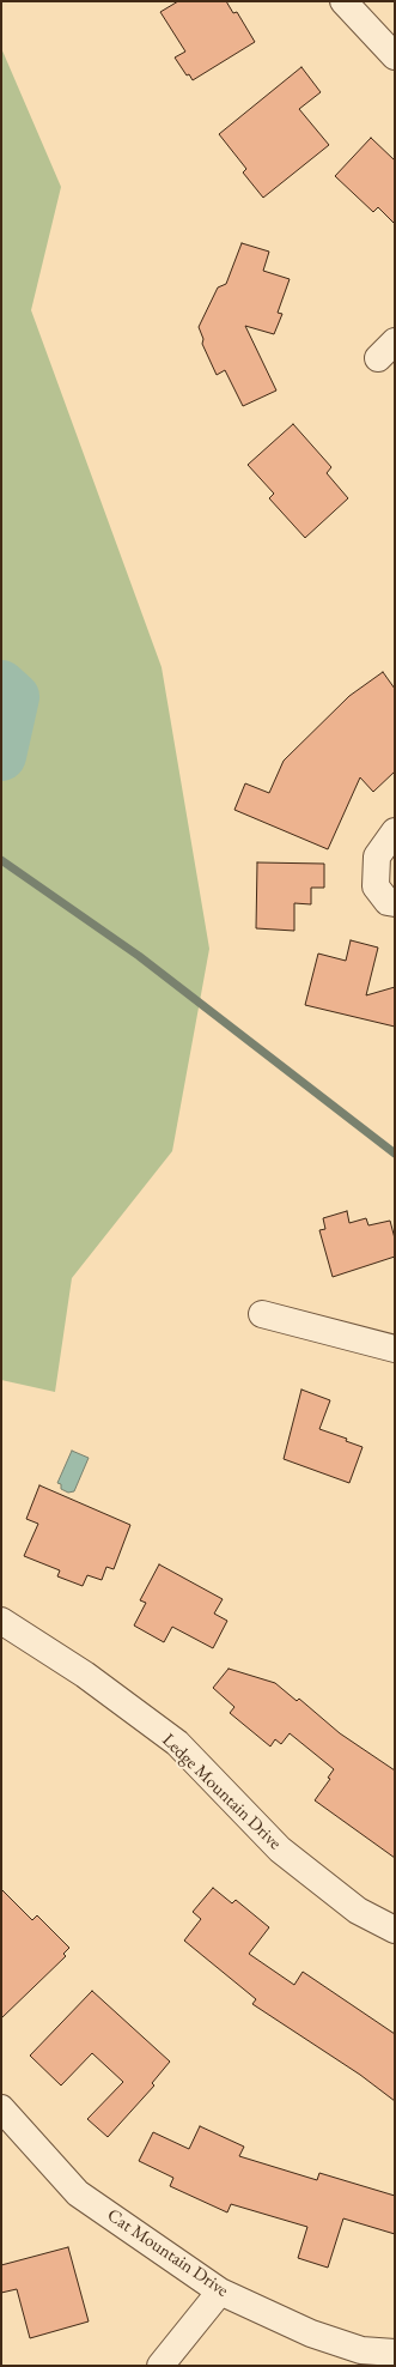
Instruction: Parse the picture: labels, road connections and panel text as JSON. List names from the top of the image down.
{
  "streets": {
    "street": ["Ledge Mountain Drive", "Cat Mountain Drive"]
  }
}
